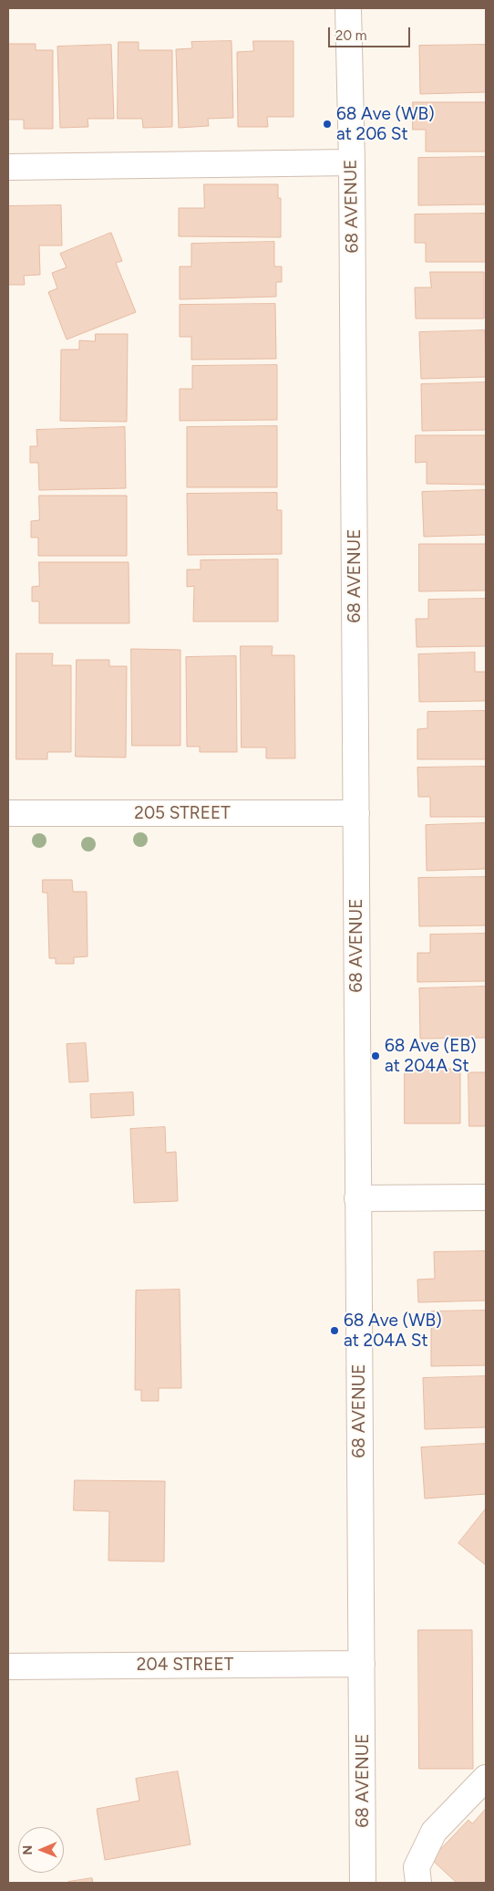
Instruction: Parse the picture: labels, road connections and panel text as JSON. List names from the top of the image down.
{
  "streets": {
    "street": ["68 AVENUE", "205 STREET", "204 STREET"]
  },
  "crossings": [
    ["68 AVENUE", "205 STREET"],
    ["68 AVENUE", "204 STREET"]
  ],
  "places": ["68 Ave (WB) at 206 St", "68 Ave (EB) at 204A St", "68 Ave (WB) at 204A St"],
  "scale_bar": "20 m",
  "north": "left"
}
